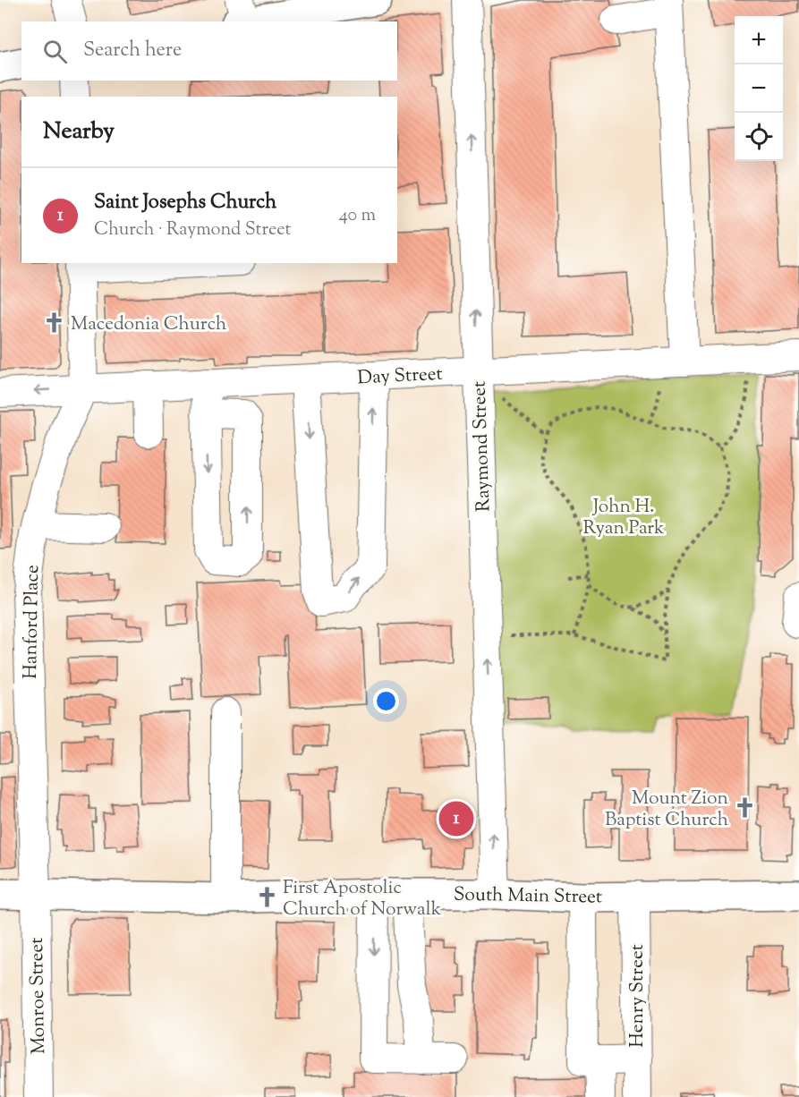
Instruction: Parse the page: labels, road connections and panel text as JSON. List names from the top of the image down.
{
  "streets": {
    "main road": ["South Main Street"],
    "street": [
      "Day Street",
      "Raymond Street",
      "Hanford Place",
      "Monroe Street",
      "Henry Street"
    ]
  },
  "crossings": [
    ["Day Street", "Raymond Street"],
    ["Day Street", "Hanford Place"],
    ["Raymond Street", "South Main Street"],
    ["Hanford Place", "South Main Street"],
    ["Hanford Place", "Monroe Street"],
    ["South Main Street", "Monroe Street"],
    ["South Main Street", "Henry Street"]
  ],
  "parks": ["John H. Ryan Park"],
  "places": {
    "church": ["Macedonia Church", "Mount Zion Baptist Church", "First Apostolic Church of Norwalk"]
  },
  "page": {
    "map_buttons": ["+", "−"],
    "search": "Search here",
    "heading": "Nearby",
    "list": [
      {
        "mark": "1",
        "name": "Saint Josephs Church",
        "note": "Church · Raymond Street",
        "value": "40 m"
      }
    ],
    "pins": "1"
  }
}
